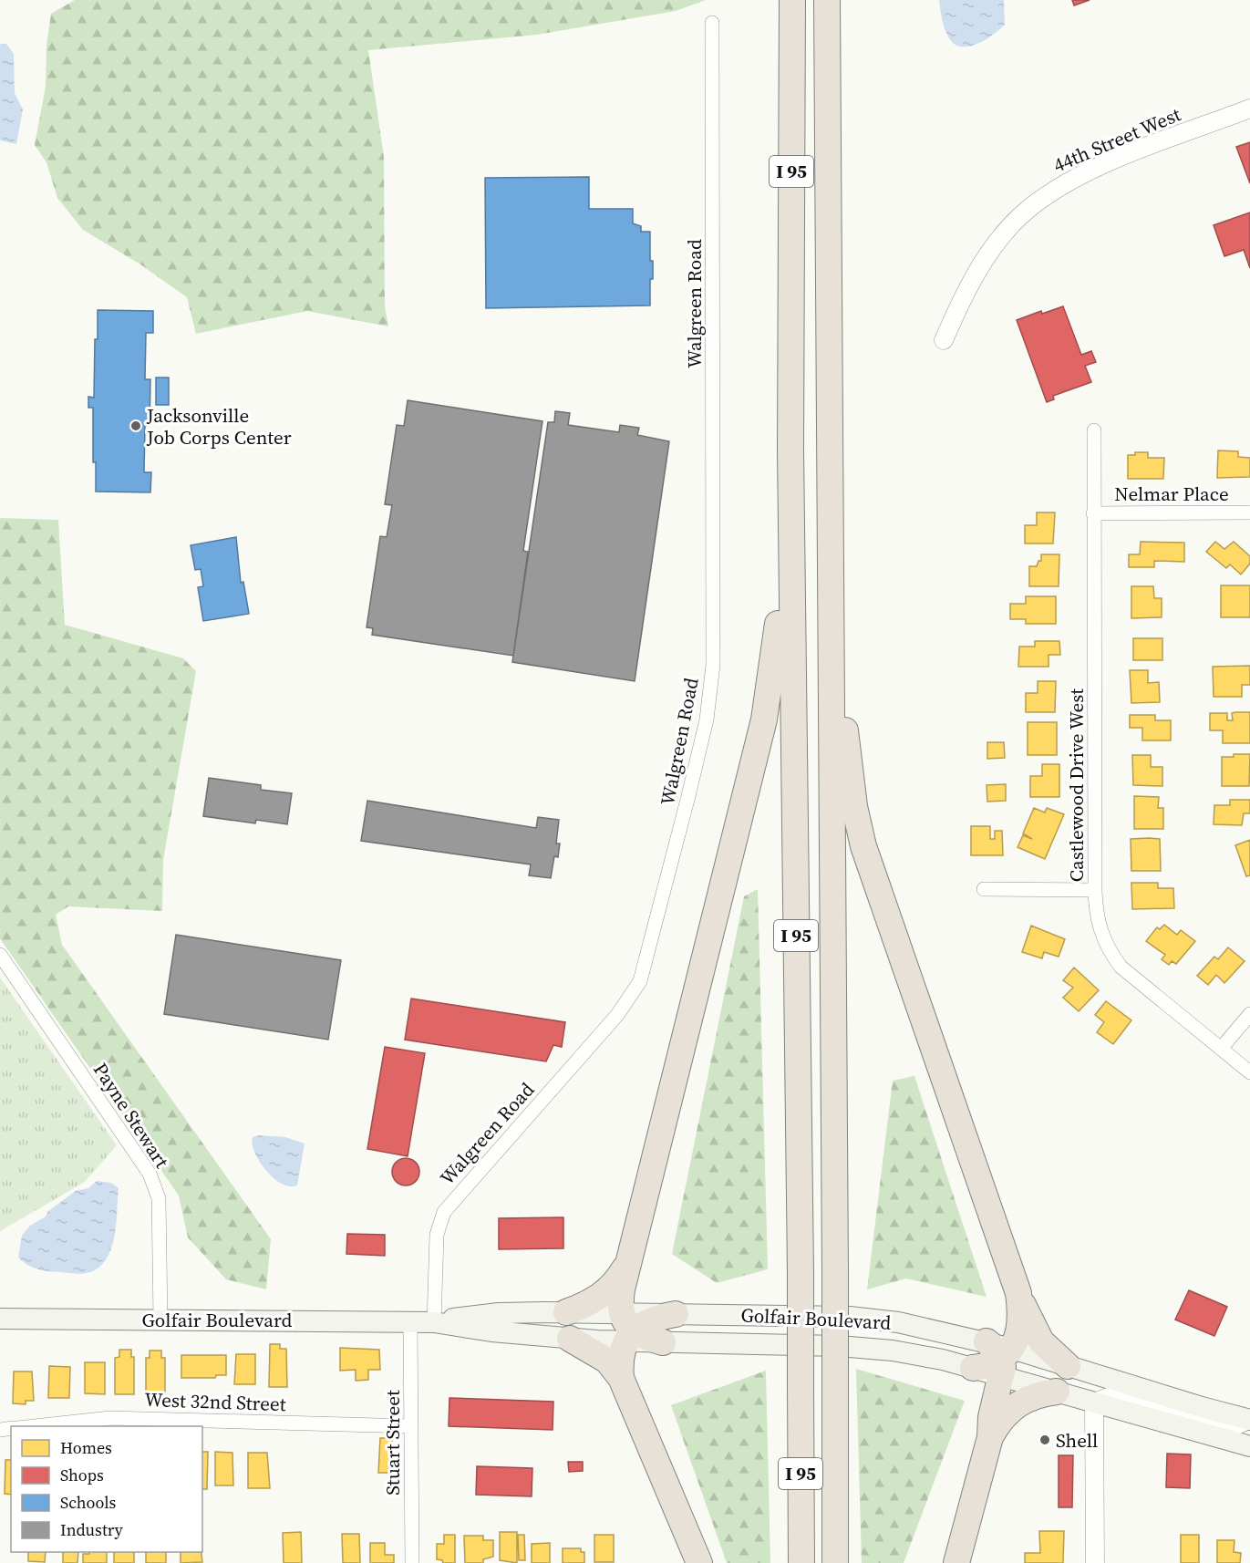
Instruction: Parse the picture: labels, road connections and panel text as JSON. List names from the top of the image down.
{
  "streets": {
    "highway": ["I 95"],
    "main road": ["Golfair Boulevard"],
    "street": [
      "44th Street West",
      "Walgreen Road",
      "Nelmar Place",
      "Castlewood Drive West",
      "Payne Stewart",
      "West 32nd Street",
      "Stuart Street"
    ]
  },
  "crossings": [
    ["Walgreen Road", "Golfair Boulevard"],
    ["Nelmar Place", "Castlewood Drive West"],
    ["Payne Stewart", "Golfair Boulevard"],
    ["Golfair Boulevard", "Stuart Street"],
    ["West 32nd Street", "Stuart Street"]
  ],
  "places": ["Jacksonville Job Corps Center", "Shell"],
  "legend": [
    "Homes",
    "Shops",
    "Schools",
    "Industry"
  ]
}
